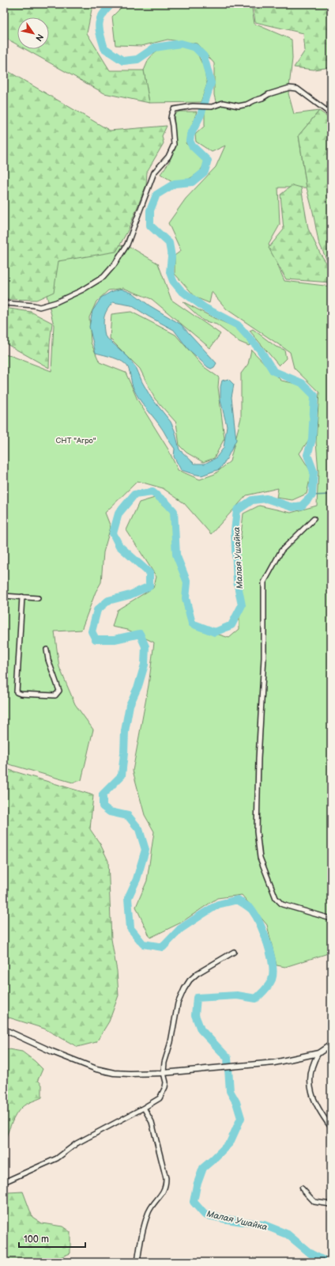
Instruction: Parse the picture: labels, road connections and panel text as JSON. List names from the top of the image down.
{
  "water": ["Малая Ушайка"],
  "parks": ["СНТ \"Агро\""],
  "scale_bar": "100 m",
  "north": "bottom right"
}
